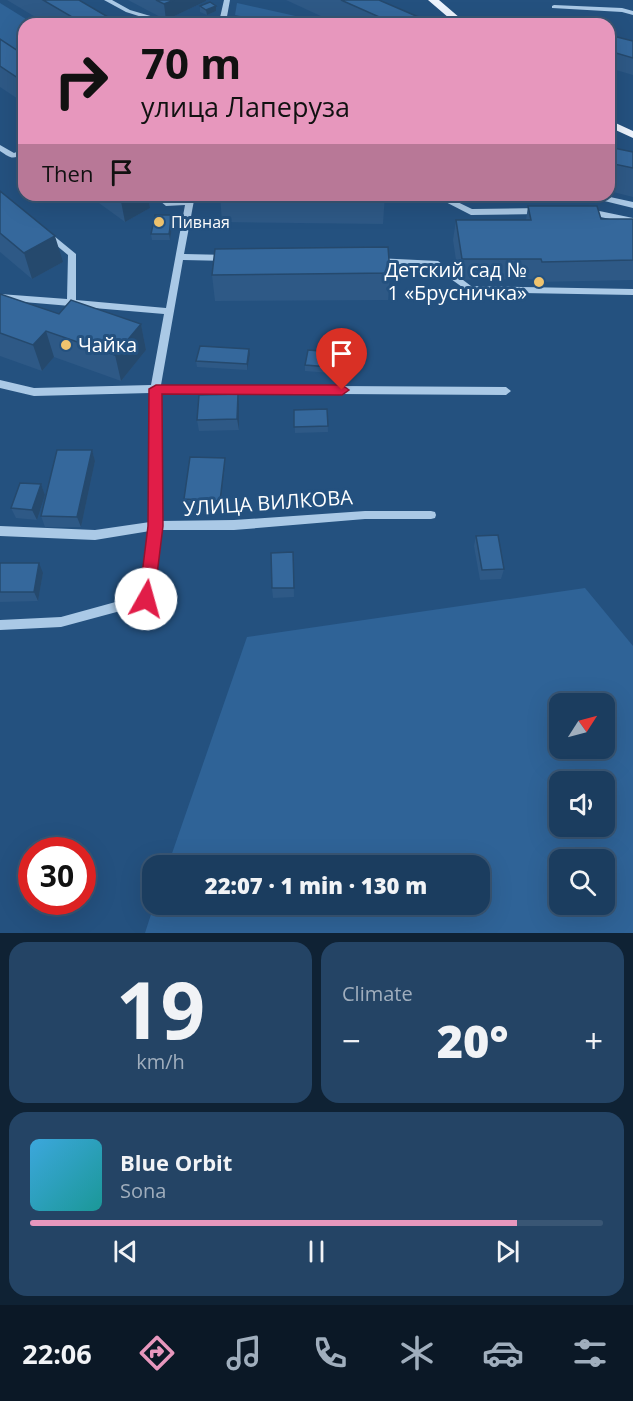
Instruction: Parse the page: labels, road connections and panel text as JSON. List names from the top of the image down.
{
  "streets": {
    "street": ["УЛИЦА ВИЛКОВА"]
  },
  "places": ["Пивная", "Детский сад № 1 «Брусничка»", "Чайка"],
  "north": "top right",
  "page": {
    "turn": ["70 m", "улица Лаперуза"],
    "then": "Then",
    "limit": "30",
    "trip": "22:07 · 1 min · 130 m",
    "tile": [
      ["19", "km/h"],
      "Climate"
    ],
    "heat": ["−", "20°", "+"],
    "song": ["Blue Orbit", "Sona"],
    "tabs": "22:06"
  }
}
